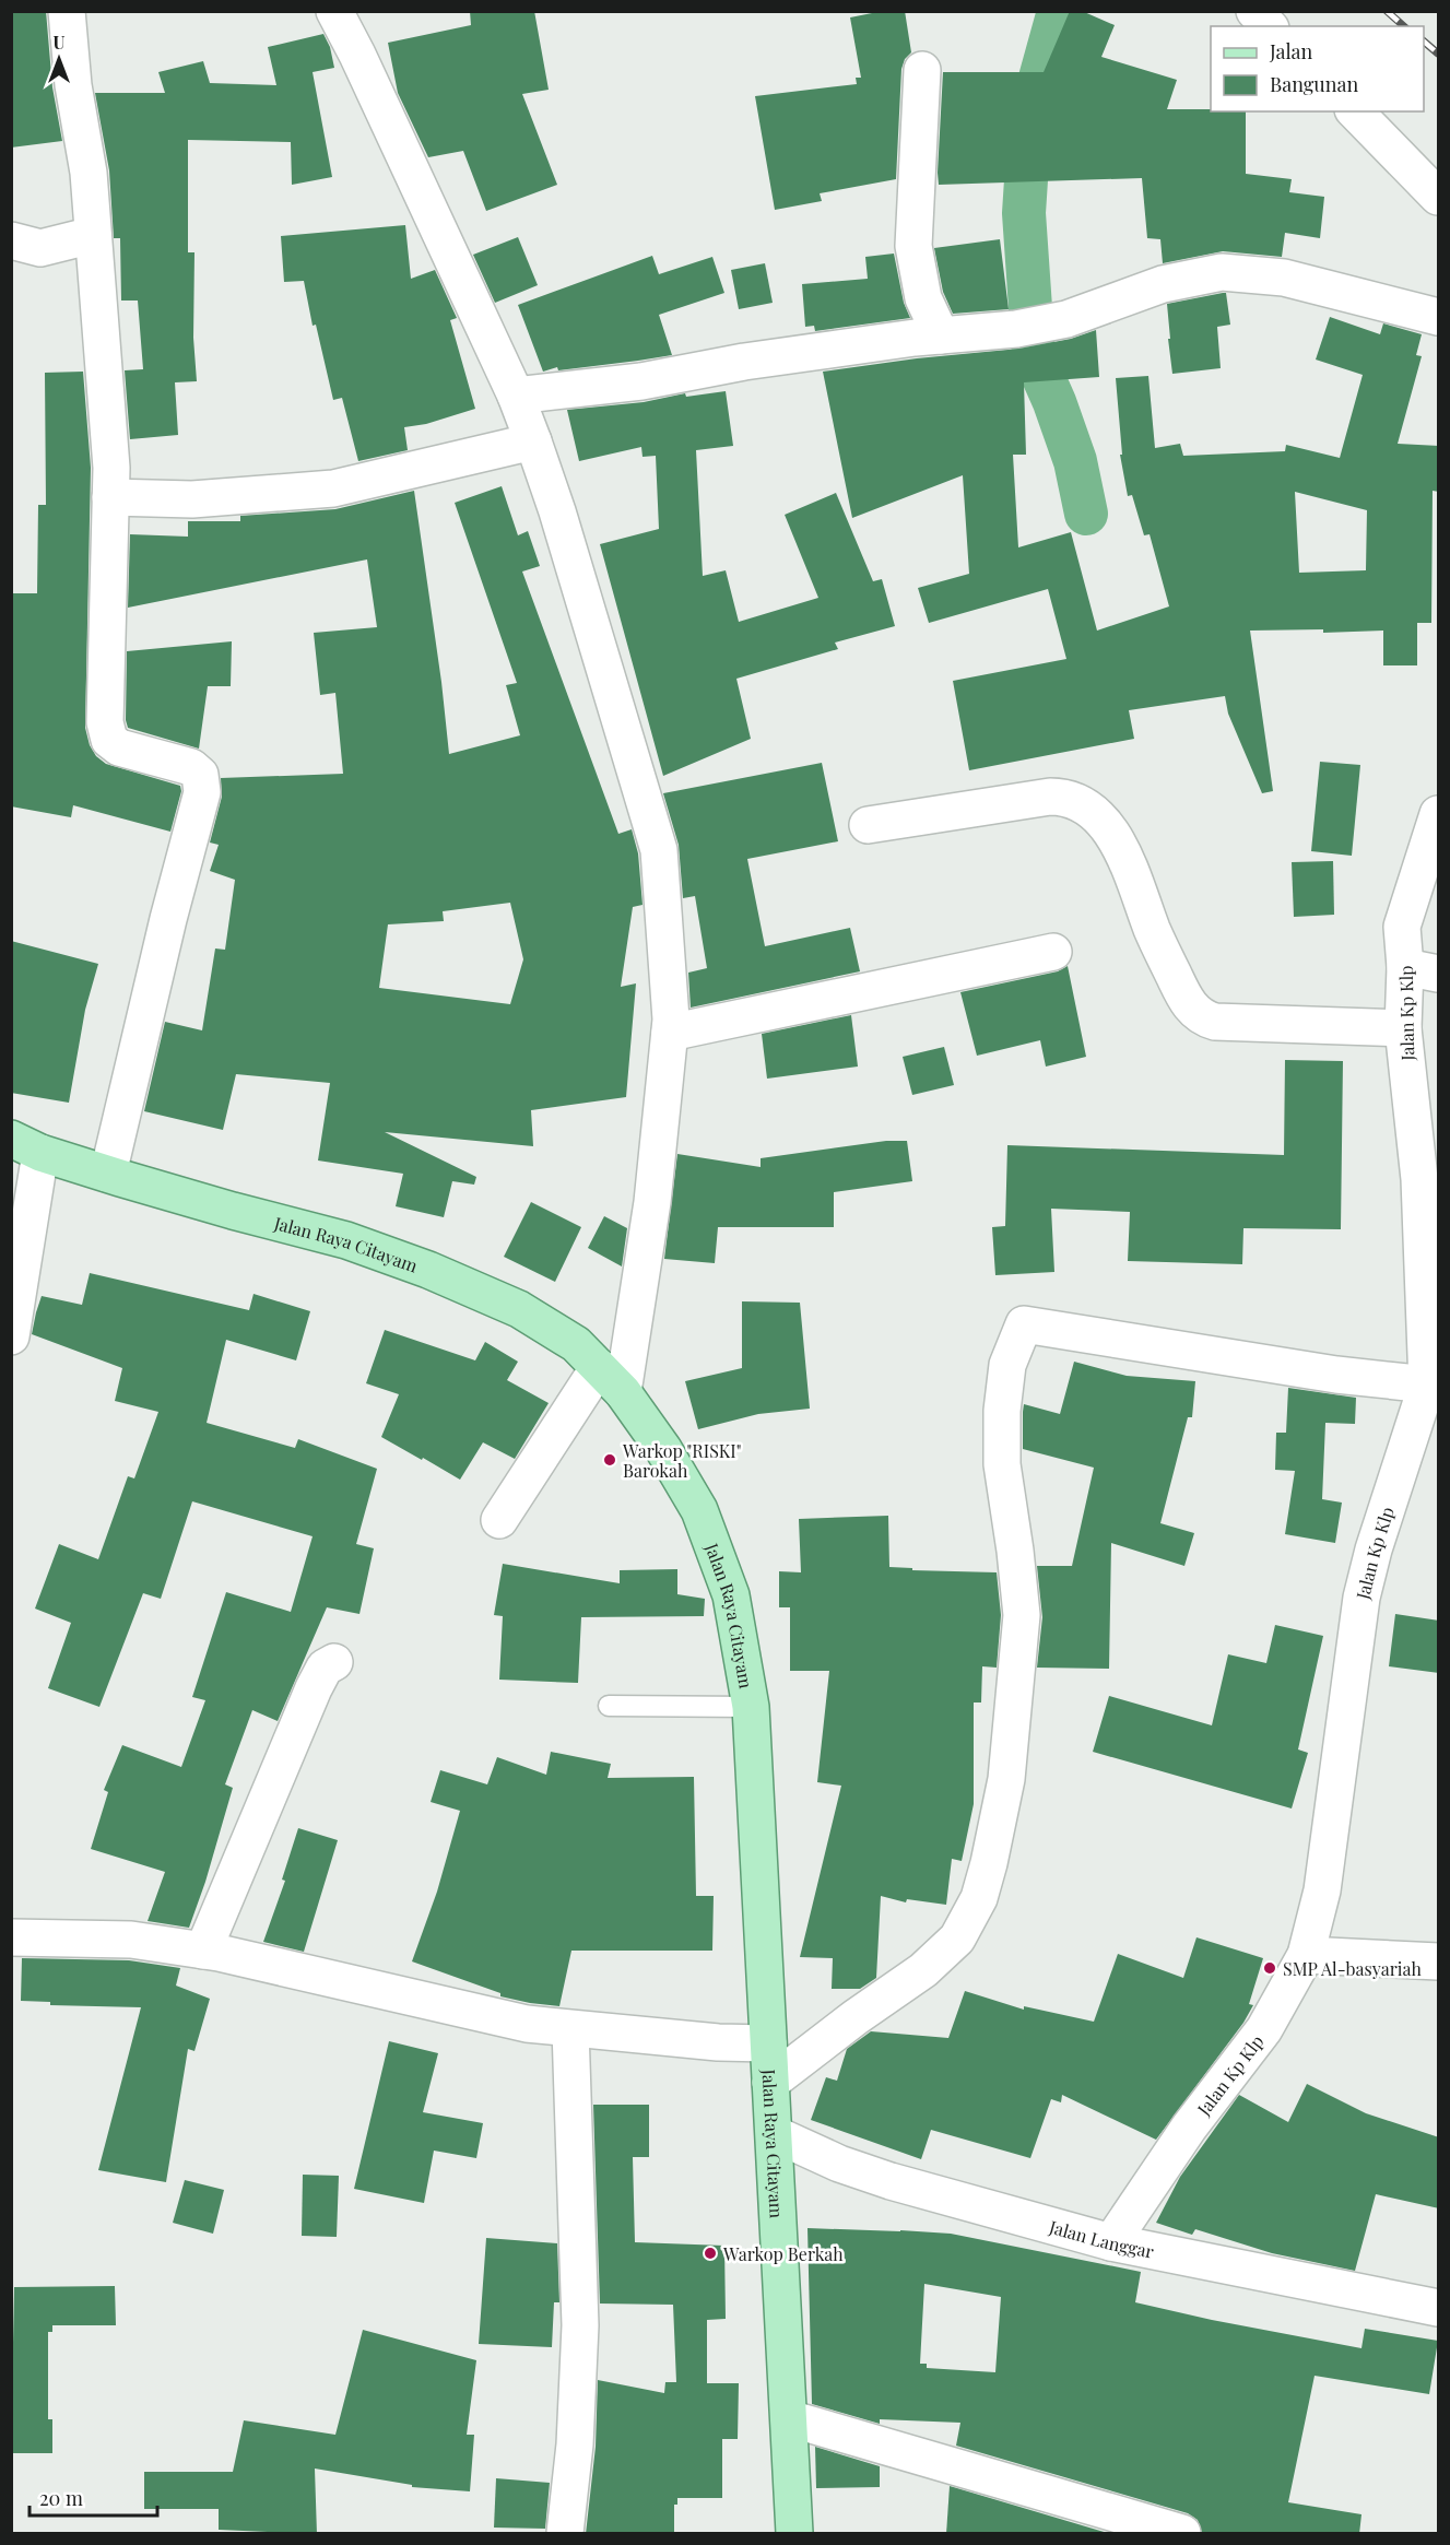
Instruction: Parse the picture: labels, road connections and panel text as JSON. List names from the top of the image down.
{
  "streets": {
    "main road": ["Jalan Raya Citayam"],
    "street": ["Jalan Kp Klp", "Jalan Langgar"]
  },
  "crossings": [
    ["Jalan Kp Klp", "Jalan Langgar"],
    ["Jalan Raya Citayam", "Jalan Langgar"]
  ],
  "places": ["Warkop \"RISKI\" Barokah", "SMP Al-basyariah", "Warkop Berkah"],
  "legend": ["Jalan", "Bangunan"],
  "scale_bar": "20 m",
  "north": "top"
}
